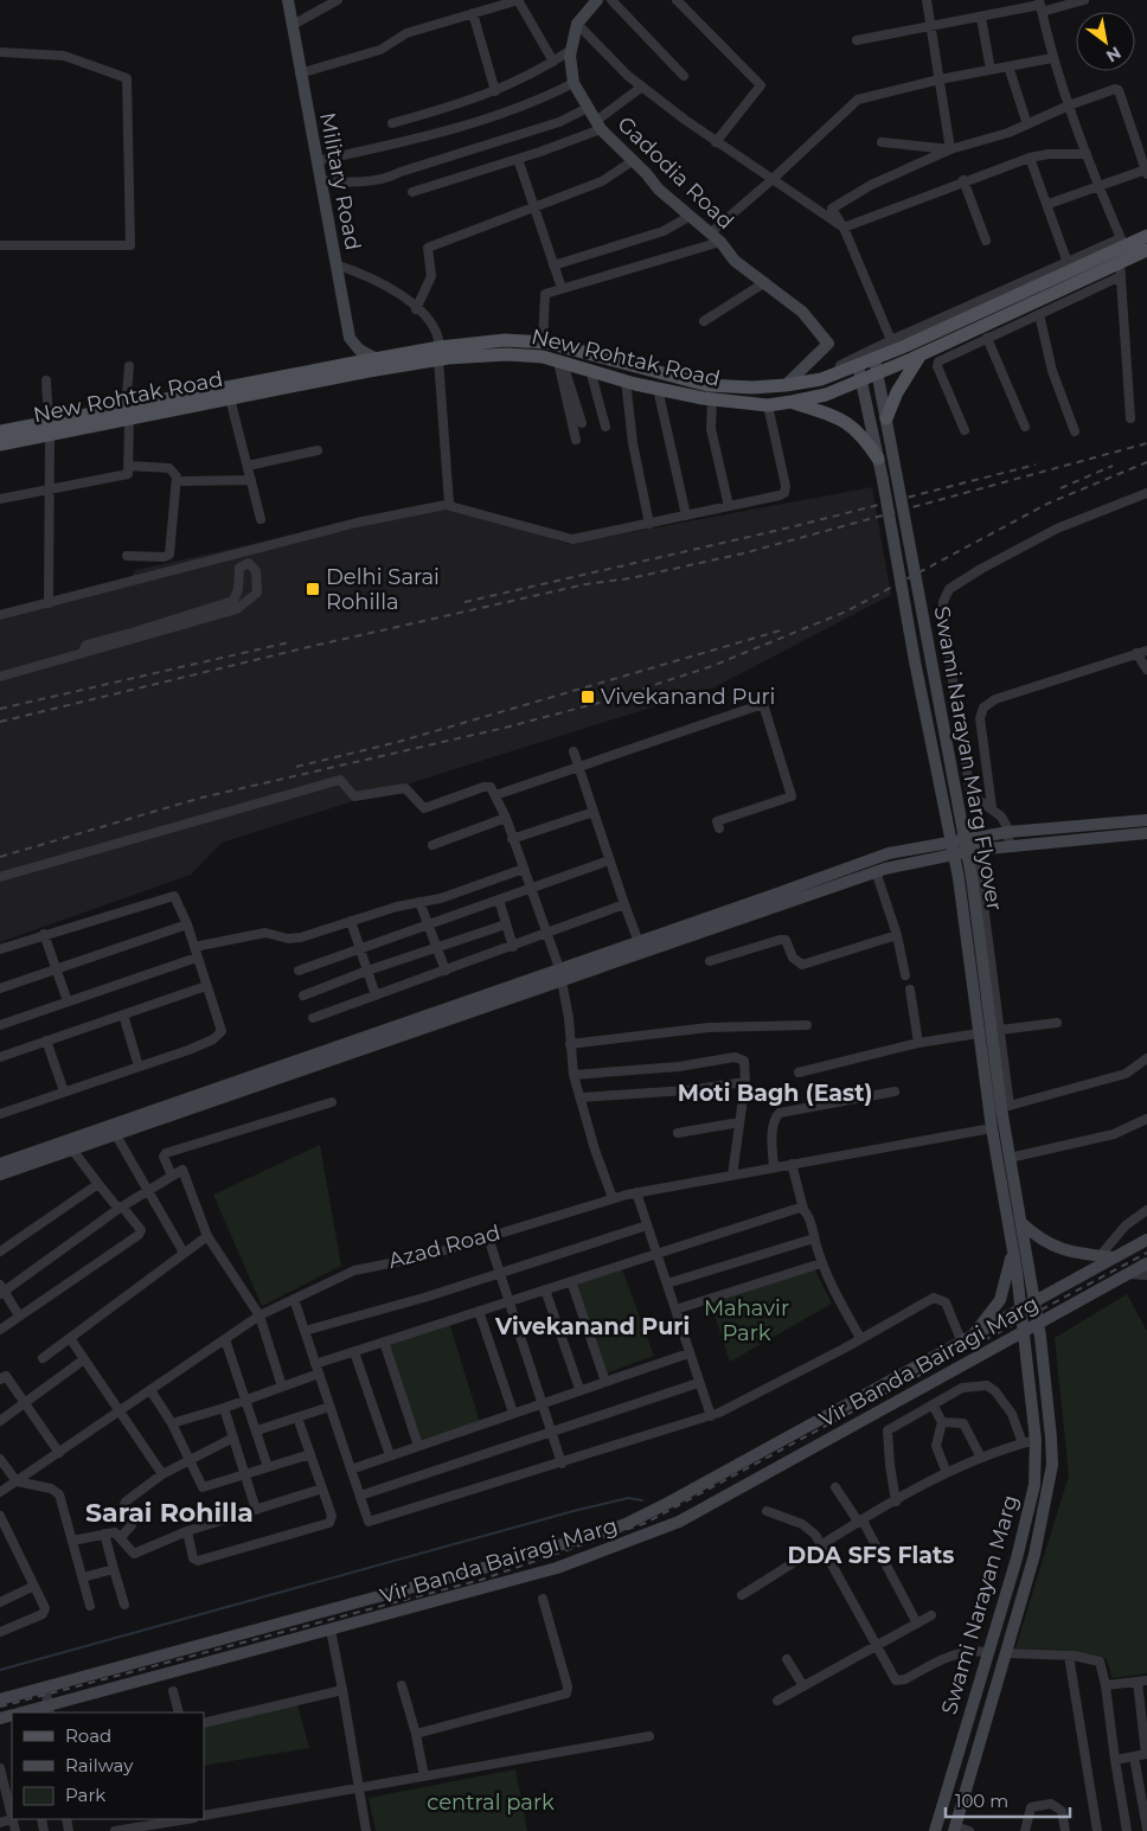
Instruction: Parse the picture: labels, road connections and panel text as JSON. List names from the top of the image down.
{
  "streets": {
    "main road": [
      "Gadodia Road",
      "Military Road",
      "New Rohtak Road",
      "Swami Narayan Marg Flyover",
      "Vir Banda Bairagi Marg",
      "Swami Narayan Marg"
    ],
    "street": ["Azad Road"]
  },
  "crossings": [
    ["Gadodia Road", "New Rohtak Road"],
    ["Military Road", "New Rohtak Road"],
    ["Swami Narayan Marg Flyover", "Swami Narayan Marg"],
    ["Azad Road", "Swami Narayan Marg"],
    ["Vir Banda Bairagi Marg", "Swami Narayan Marg"]
  ],
  "districts": [
    "Moti Bagh (East)",
    "Vivekanand Puri",
    "Sarai Rohilla",
    "DDA SFS Flats"
  ],
  "parks": ["Mahavir Park", "central park"],
  "places": {
    "transit": ["Delhi Sarai Rohilla", "Vivekanand Puri"]
  },
  "legend": ["Road", "Railway", "Park"],
  "scale_bar": "100 m",
  "north": "bottom right"
}
